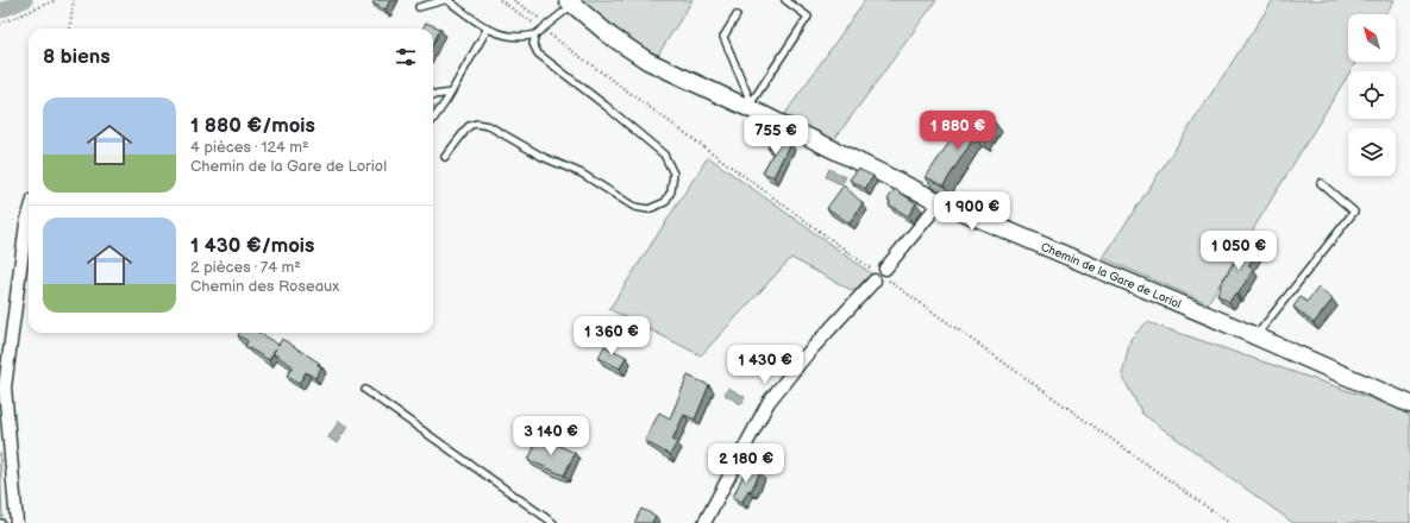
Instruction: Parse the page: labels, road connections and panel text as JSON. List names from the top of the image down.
{
  "streets": {
    "street": ["Chemin de la Gare de Loriol"]
  },
  "north": "top left",
  "page": {
    "heading": "8 biens",
    "list": [
      {
        "name": "1 880 €/mois",
        "note": "4 pièces · 124 m² · Chemin de la Gare de Loriol"
      },
      {
        "name": "1 430 €/mois",
        "note": "2 pièces · 74 m² · Chemin des Roseaux"
      }
    ],
    "price": [
      "1 880 €",
      "755 €",
      "1 900 €",
      "1 050 €",
      "1 360 €",
      "1 430 €",
      "3 140 €",
      "2 180 €"
    ]
  }
}
